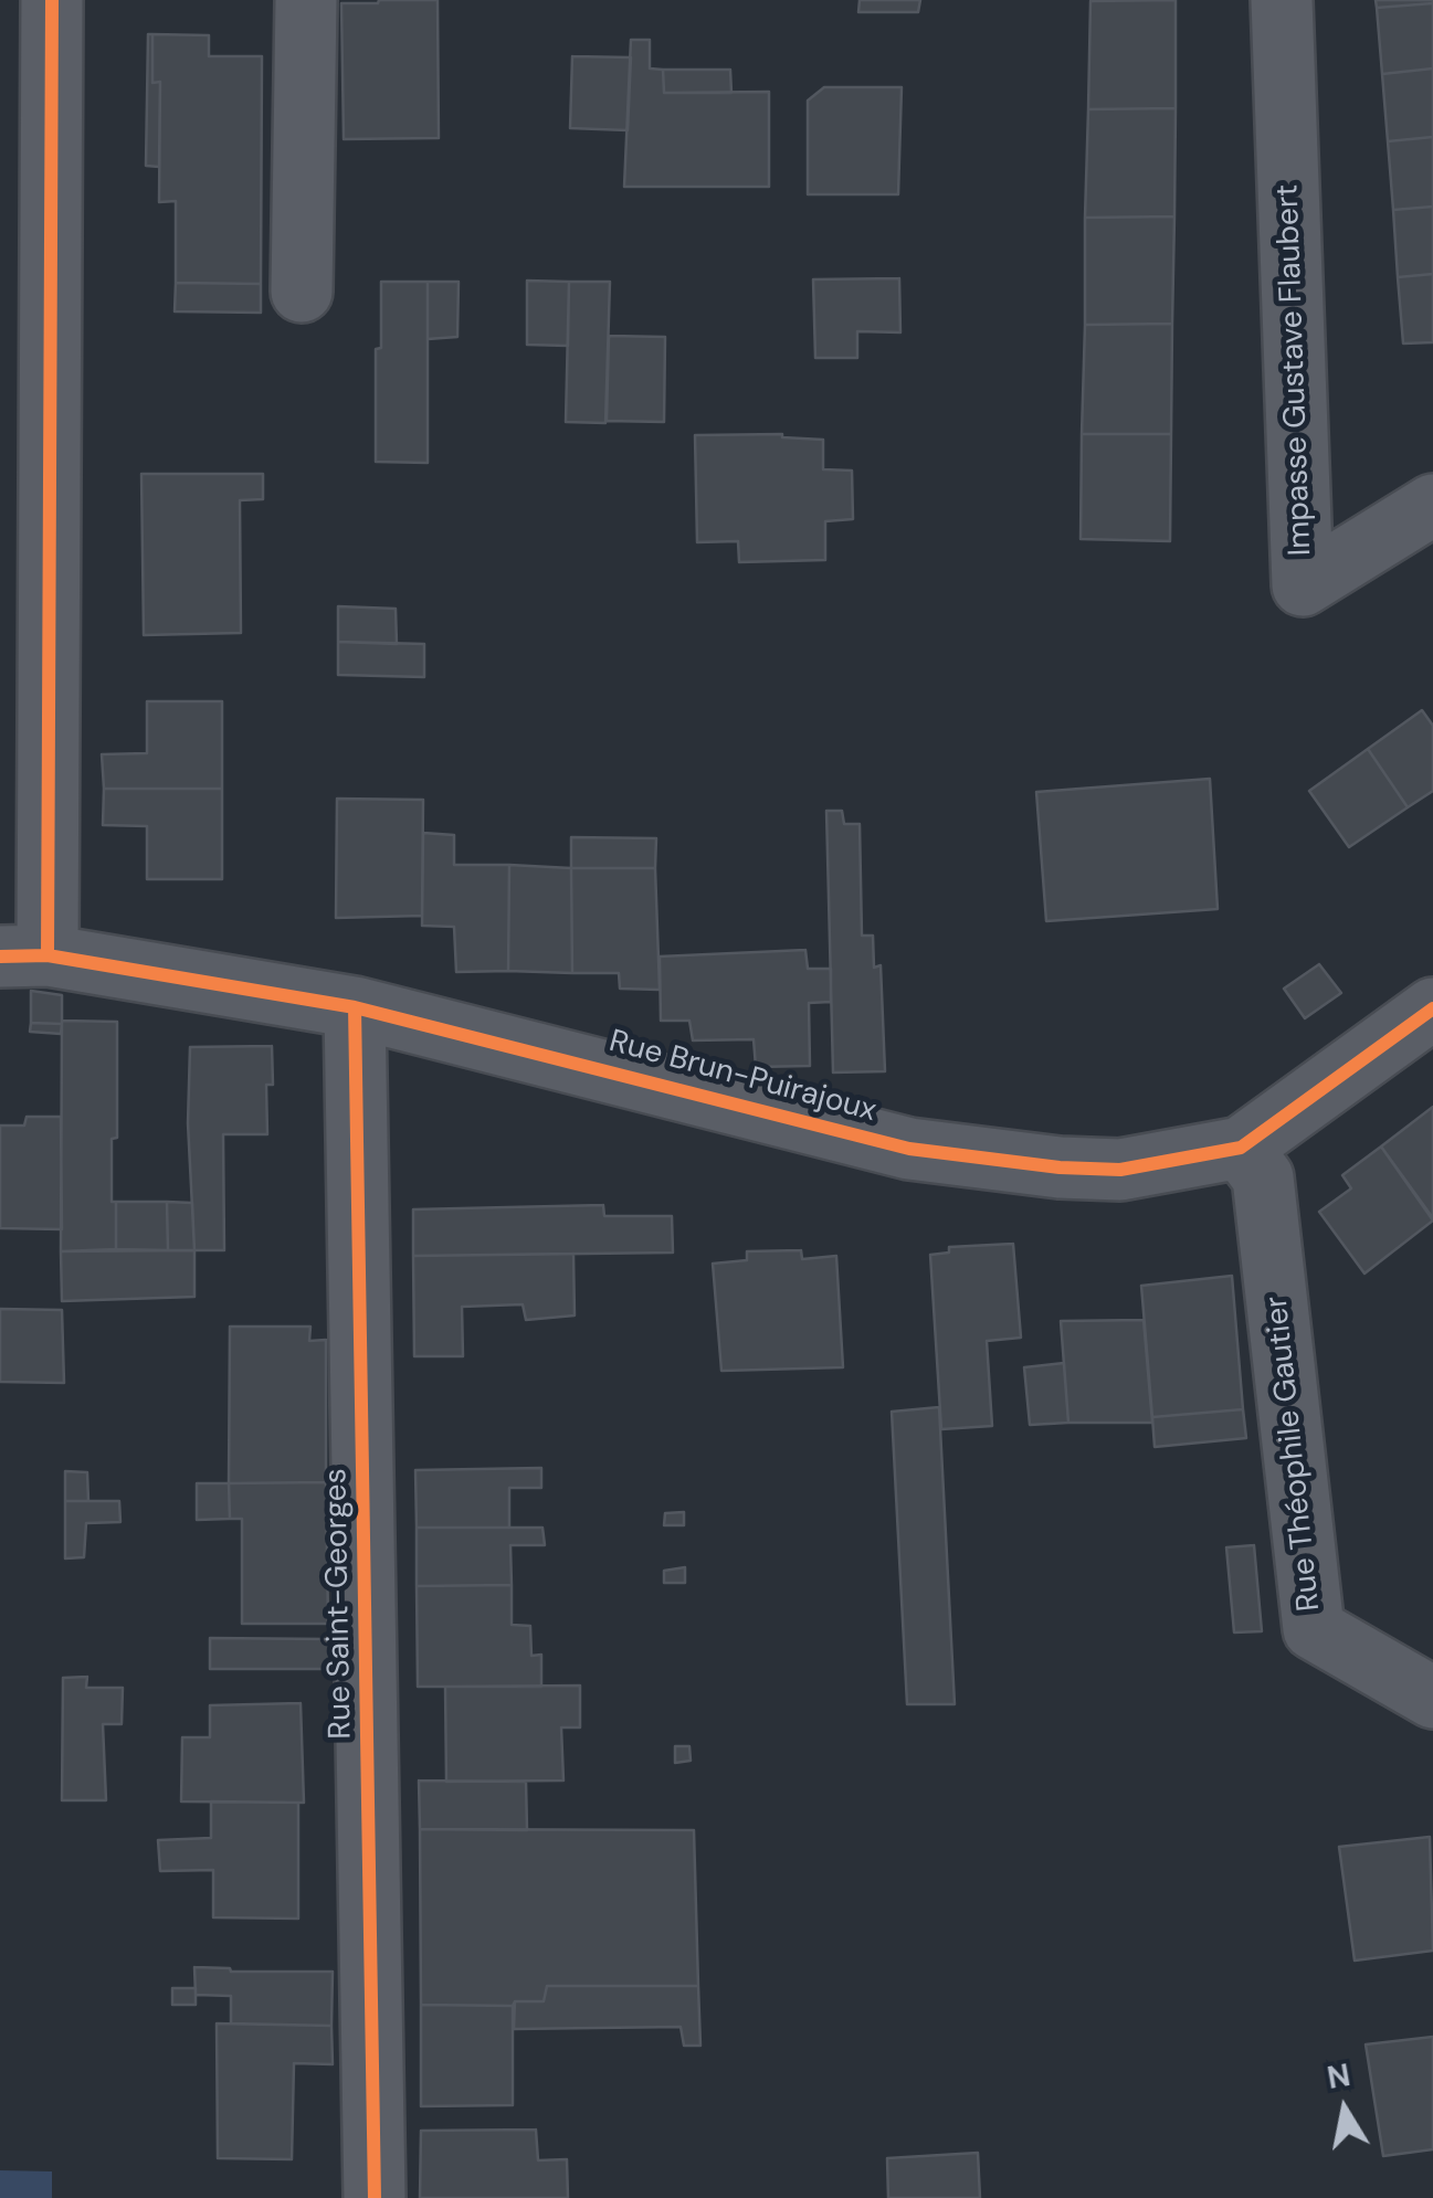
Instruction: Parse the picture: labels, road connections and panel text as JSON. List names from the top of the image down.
{
  "streets": {
    "street": [
      "Impasse Gustave Flaubert",
      "Rue Brun-Puirajoux",
      "Rue Théophile Gautier",
      "Rue Saint-Georges"
    ]
  },
  "crossings": [
    ["Rue Brun-Puirajoux", "Rue Théophile Gautier"],
    ["Rue Brun-Puirajoux", "Rue Saint-Georges"]
  ],
  "north": "top"
}
